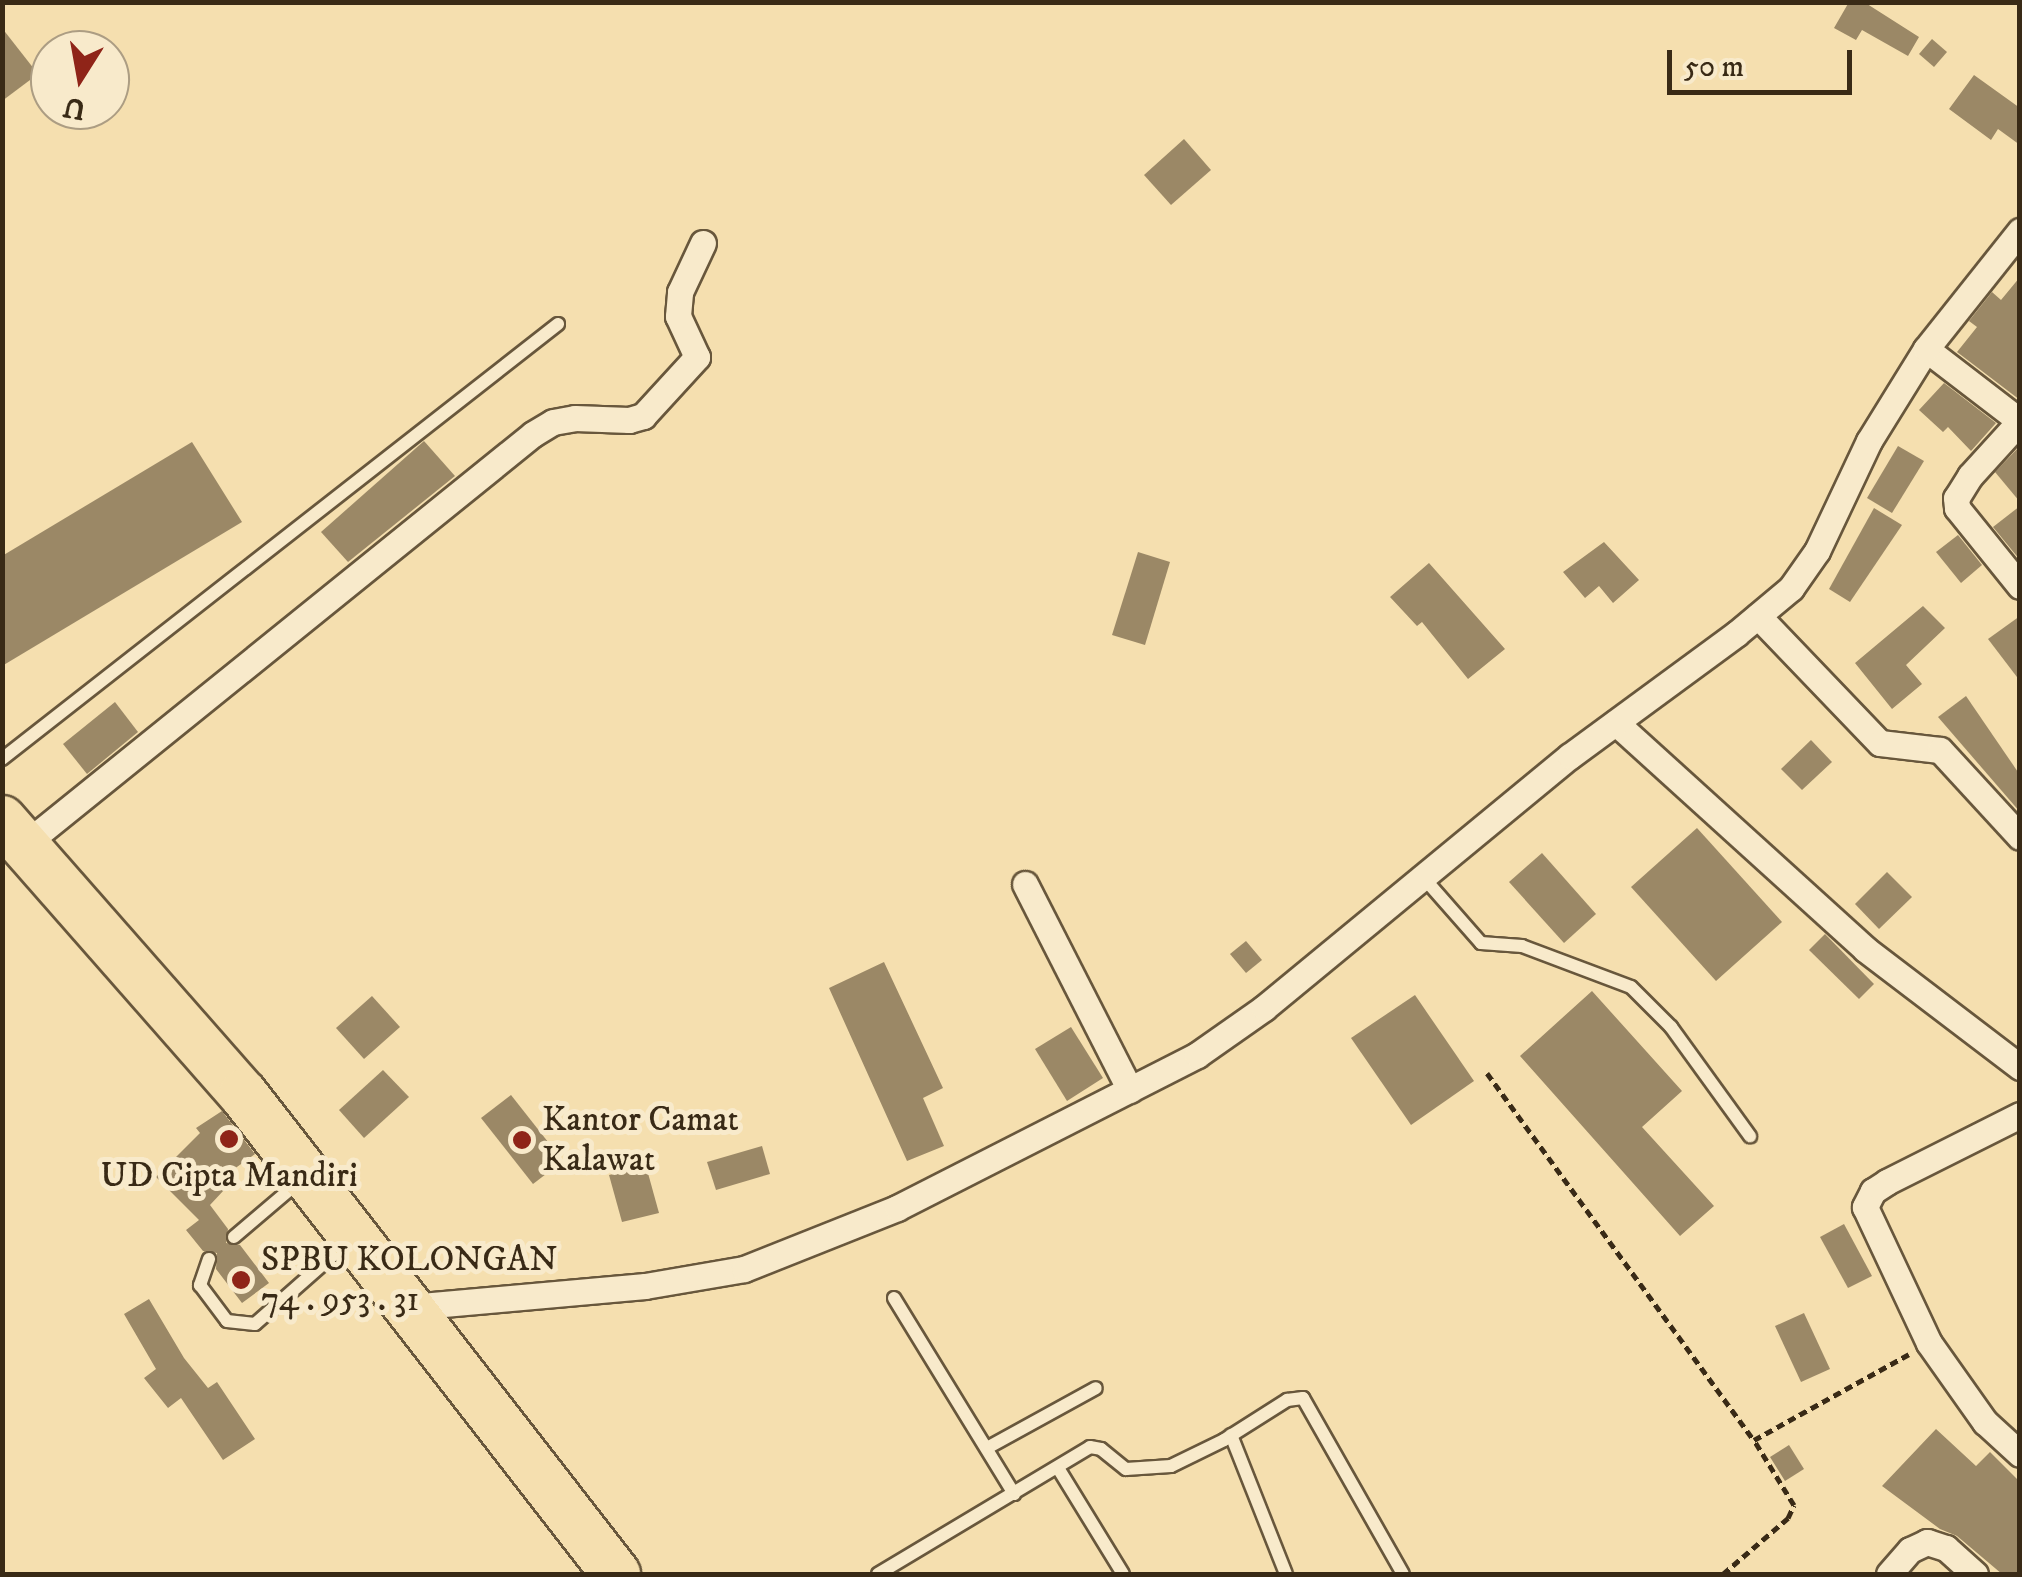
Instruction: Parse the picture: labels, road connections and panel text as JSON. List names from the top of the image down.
{
  "places": ["UD Cipta Mandiri", "Kantor Camat Kalawat", "SPBU KOLONGAN 74 . 953 . 31"],
  "scale_bar": "50 m",
  "north": "bottom"
}
